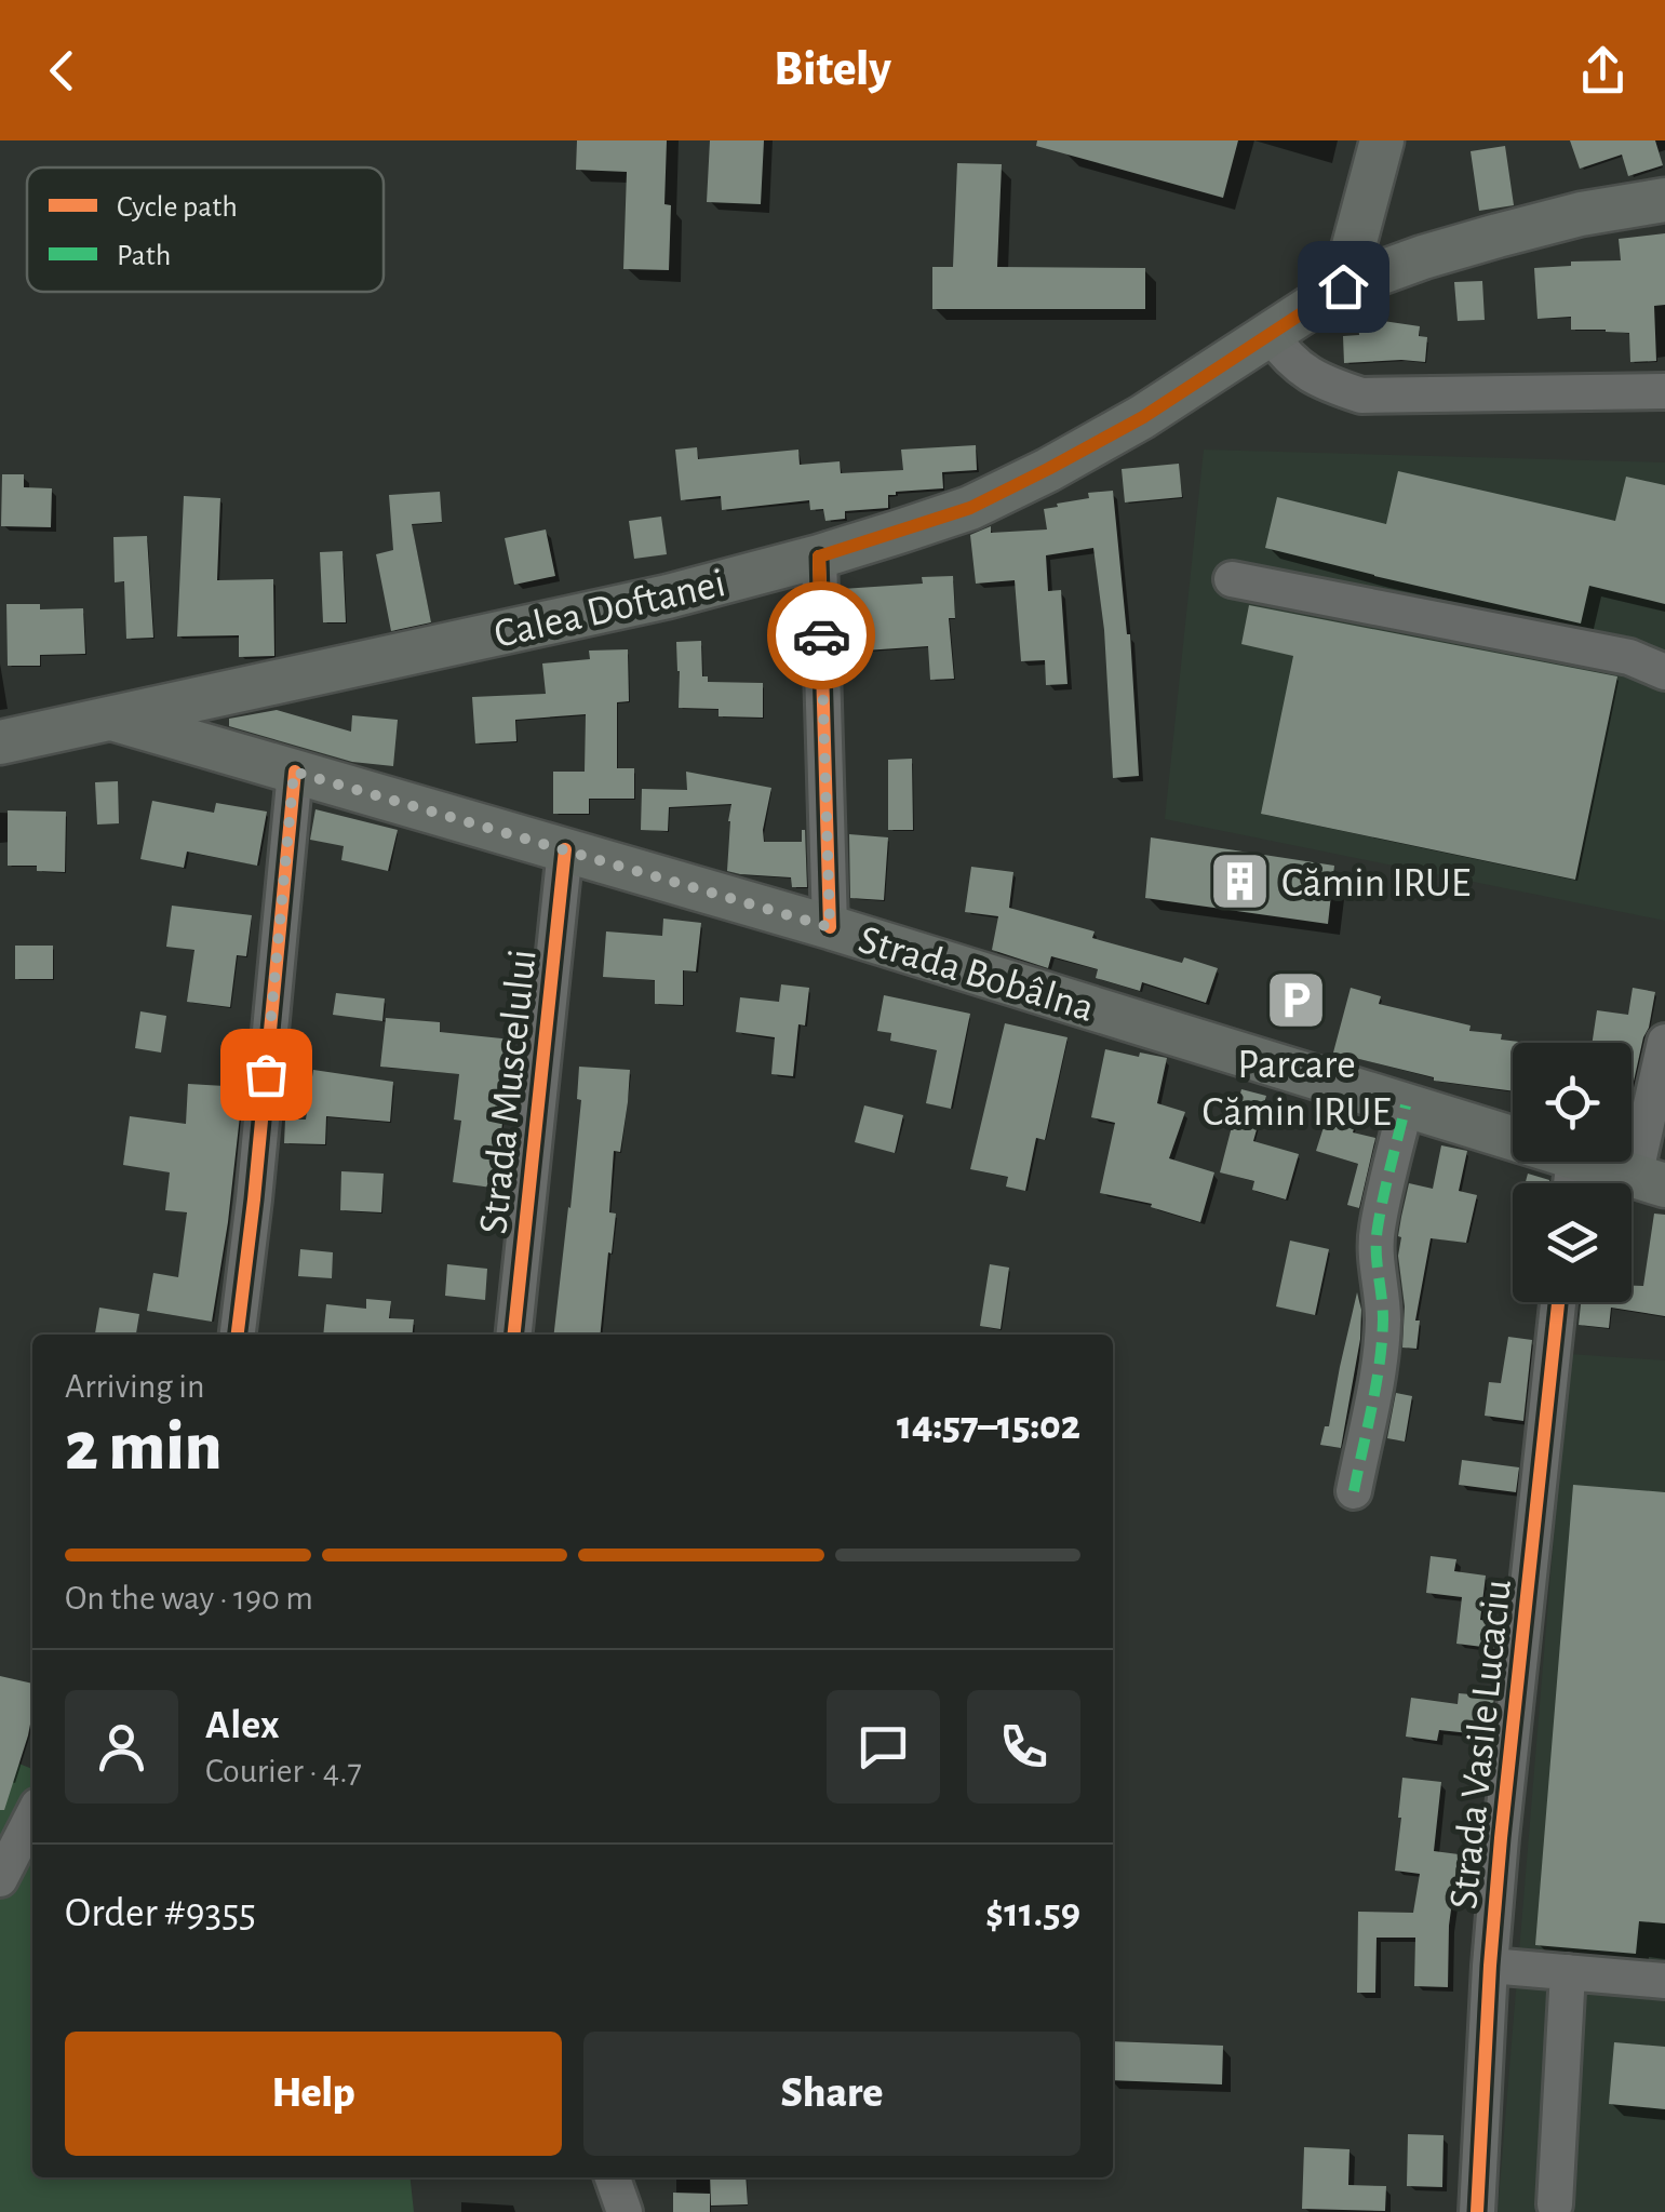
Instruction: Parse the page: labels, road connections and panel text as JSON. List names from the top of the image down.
{
  "streets": {
    "main road": ["Calea Doftanei", "Strada Bobâlna"],
    "street": ["Strada Muscelului", "Strada Vasile Lucaciu"]
  },
  "crossings": [
    ["Calea Doftanei", "Strada Bobâlna"],
    ["Strada Bobâlna", "Strada Muscelului"]
  ],
  "places": {
    "building": ["Cămin IRUE"],
    "parking": ["Parcare Cămin IRUE"]
  },
  "legend": ["Cycle path", "Path"],
  "page": {
    "header": "Bitely",
    "heading": ["2 min", "Arriving in", "14:57–15:02"],
    "panel": [
      "Alex",
      "Courier · 4.7",
      "Order #9355",
      "$11.59"
    ],
    "bar": "On the way · 190 m",
    "buttons": ["Help", "Share"]
  }
}
